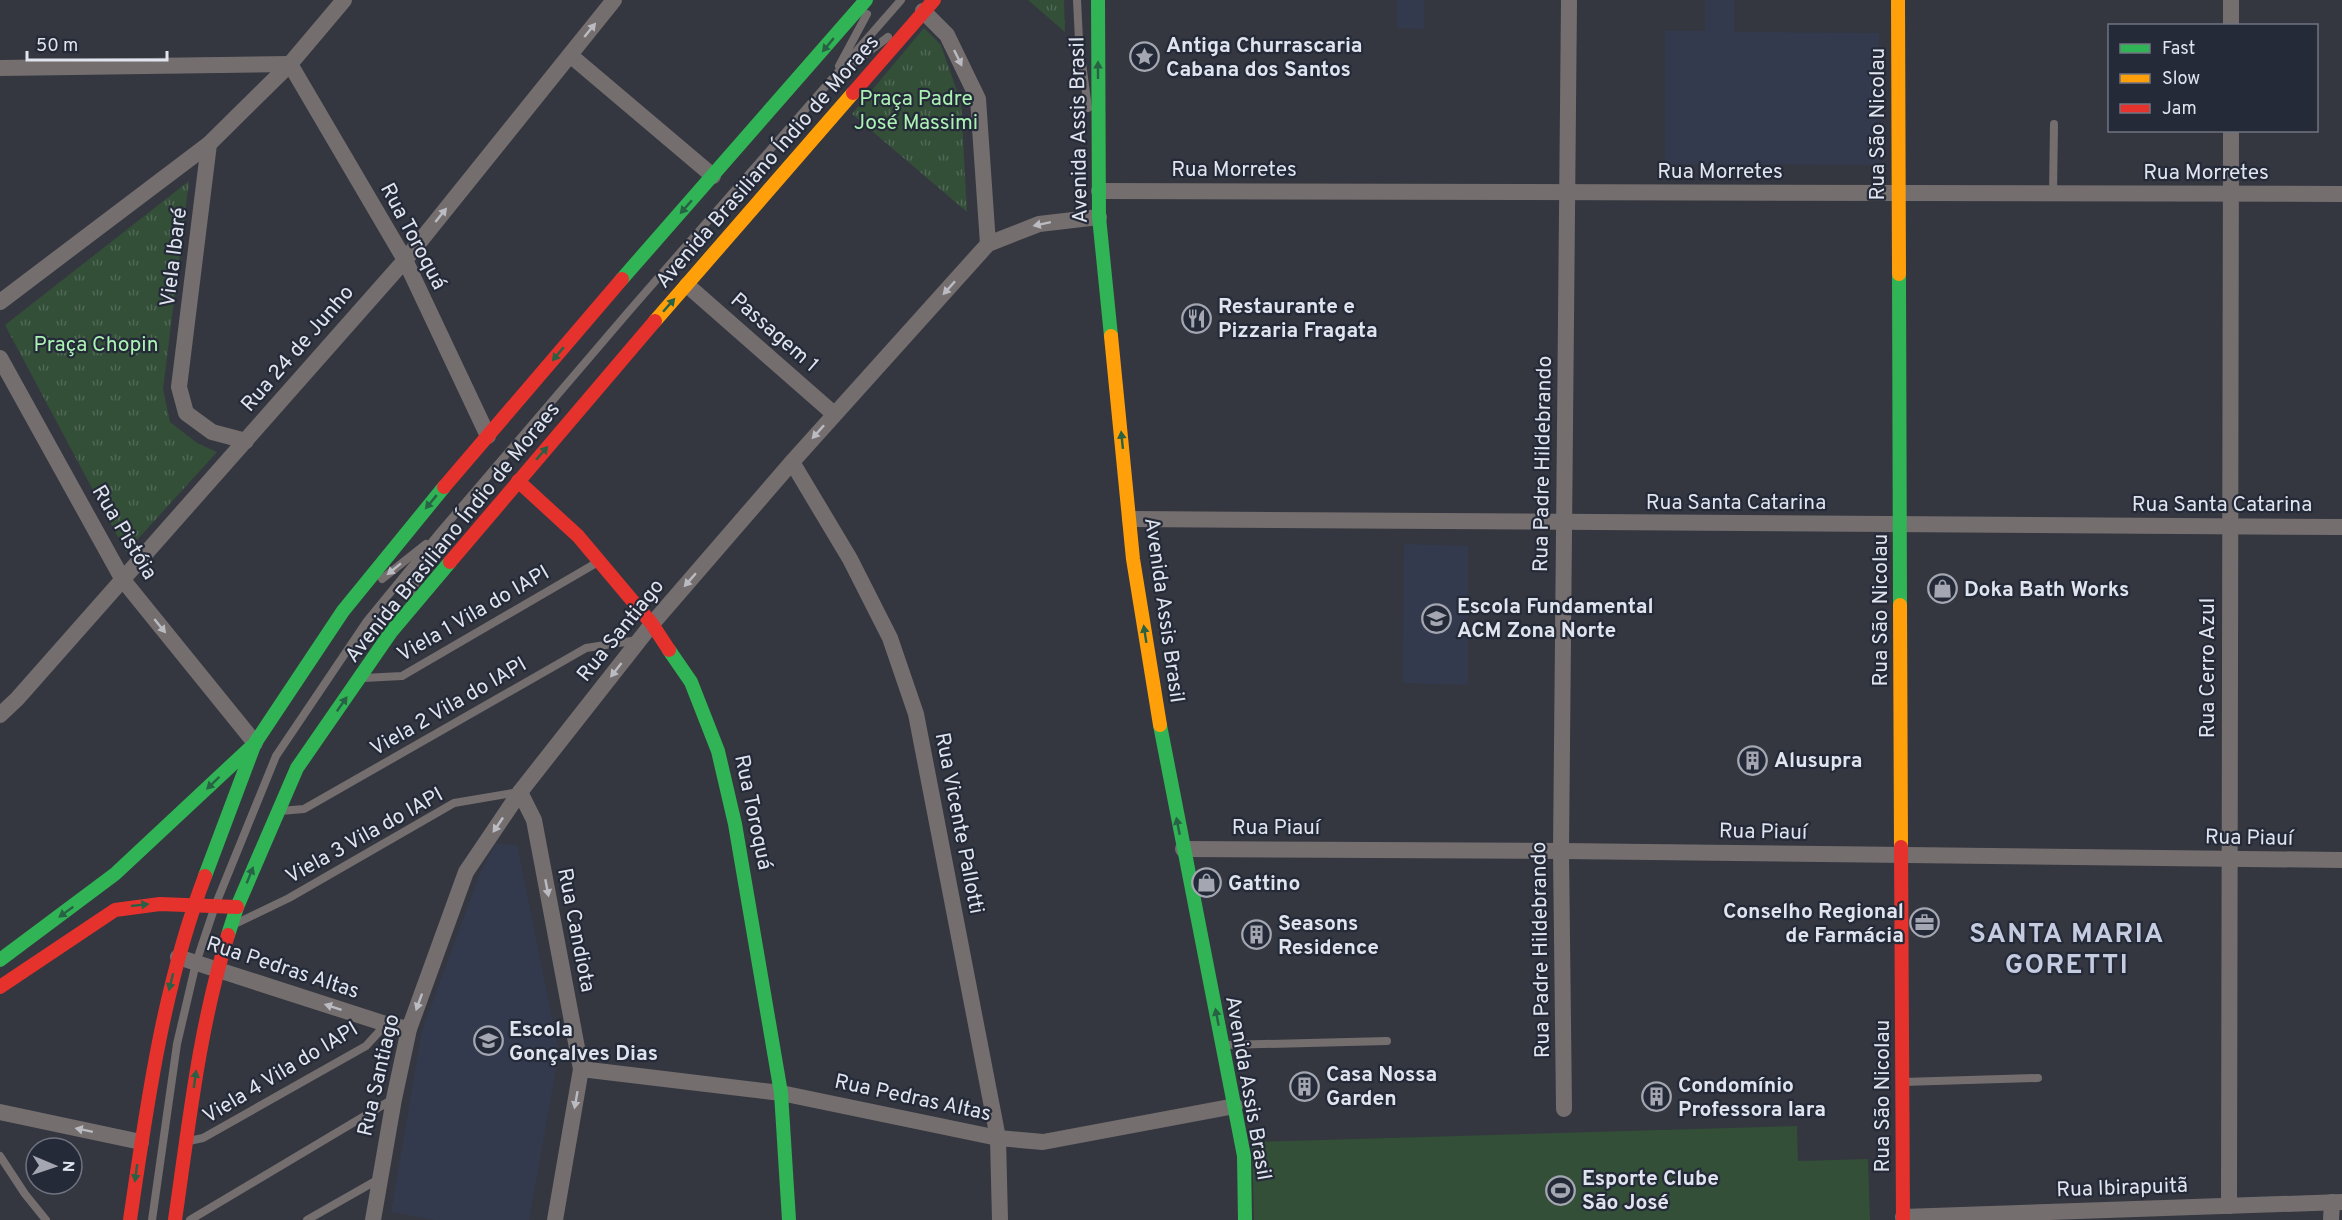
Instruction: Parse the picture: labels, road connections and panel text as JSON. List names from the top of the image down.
{
  "streets": {
    "main road": [
      "Rua São Nicolau",
      "Avenida Assis Brasil",
      "Avenida Brasiliano Índio de Moraes",
      "Rua Toroquá"
    ],
    "street": [
      "Rua Morretes",
      "Viela Ibaré",
      "Passagem 1",
      "Rua 24 de Junho",
      "Rua Padre Hildebrando",
      "Rua Santa Catarina",
      "Rua Pistóia",
      "Rua Santiago",
      "Rua Cerro Azul",
      "Rua Vicente Pallotti",
      "Rua Piauí",
      "Rua Candiota",
      "Rua Pedras Altas",
      "Rua Ibirapuitã"
    ],
    "lane": [
      "Viela 1 Vila do IAPI",
      "Viela 2 Vila do IAPI",
      "Viela 3 Vila do IAPI",
      "Viela 4 Vila do IAPI"
    ]
  },
  "crossings": [
    ["Rua São Nicolau", "Rua Morretes"],
    ["Rua São Nicolau", "Rua Santa Catarina"],
    ["Rua São Nicolau", "Rua Piauí"],
    ["Rua São Nicolau", "Rua Ibirapuitã"],
    ["Avenida Assis Brasil", "Rua Morretes"],
    ["Avenida Assis Brasil", "Rua Santa Catarina"],
    ["Avenida Assis Brasil", "Rua Santiago"],
    ["Avenida Assis Brasil", "Rua Piauí"],
    ["Avenida Assis Brasil", "Rua Pedras Altas"],
    ["Avenida Brasiliano Índio de Moraes", "Rua Toroquá"],
    ["Avenida Brasiliano Índio de Moraes", "Passagem 1"],
    ["Avenida Brasiliano Índio de Moraes", "Rua Pistóia"],
    ["Avenida Brasiliano Índio de Moraes", "Viela 1 Vila do IAPI"],
    ["Avenida Brasiliano Índio de Moraes", "Viela 2 Vila do IAPI"],
    ["Avenida Brasiliano Índio de Moraes", "Viela 3 Vila do IAPI"],
    ["Avenida Brasiliano Índio de Moraes", "Rua Pedras Altas"],
    ["Avenida Brasiliano Índio de Moraes", "Viela 4 Vila do IAPI"],
    ["Rua Morretes", "Rua Padre Hildebrando"],
    ["Rua Morretes", "Rua Cerro Azul"],
    ["Rua Toroquá", "Rua 24 de Junho"],
    ["Rua Toroquá", "Viela 1 Vila do IAPI"],
    ["Rua Toroquá", "Rua Santiago"],
    ["Rua Toroquá", "Rua Pedras Altas"],
    ["Viela Ibaré", "Rua 24 de Junho"],
    ["Passagem 1", "Rua Santiago"],
    ["Rua 24 de Junho", "Rua Pistóia"],
    ["Rua Padre Hildebrando", "Rua Santa Catarina"],
    ["Rua Padre Hildebrando", "Rua Piauí"],
    ["Rua Santa Catarina", "Rua Cerro Azul"],
    ["Rua Santiago", "Viela 2 Vila do IAPI"],
    ["Rua Santiago", "Rua Vicente Pallotti"],
    ["Rua Santiago", "Viela 3 Vila do IAPI"],
    ["Rua Santiago", "Rua Candiota"],
    ["Rua Santiago", "Rua Pedras Altas"],
    ["Rua Cerro Azul", "Rua Piauí"],
    ["Rua Cerro Azul", "Rua Ibirapuitã"],
    ["Rua Vicente Pallotti", "Rua Pedras Altas"],
    ["Viela 3 Vila do IAPI", "Rua Candiota"],
    ["Rua Candiota", "Rua Pedras Altas"],
    ["Rua Pedras Altas", "Viela 4 Vila do IAPI"]
  ],
  "one_way": [
    "Avenida Assis Brasil",
    "Rua 24 de Junho",
    "Rua Pistóia",
    "Rua Santiago",
    "Rua Candiota"
  ],
  "districts": ["SANTA MARIA GORETTI"],
  "parks": ["Praça Padre José Massimi", "Praça Chopin"],
  "places": {
    "place": ["Antiga Churrascaria Cabana dos Santos"],
    "restaurant": ["Restaurante e Pizzaria Fragata"],
    "shop": ["Doka Bath Works", "Gattino"],
    "school or university": ["Escola Fundamental ACM Zona Norte", "Escola Gonçalves Dias"],
    "building": [
      "Alusupra",
      "Seasons Residence",
      "Casa Nossa Garden",
      "Condomínio Professora Iara"
    ],
    "office": ["Conselho Regional de Farmácia"],
    "sports": ["Esporte Clube São José"]
  },
  "legend": ["Fast", "Slow", "Jam"],
  "scale_bar": "50 m",
  "north": "right"
}
